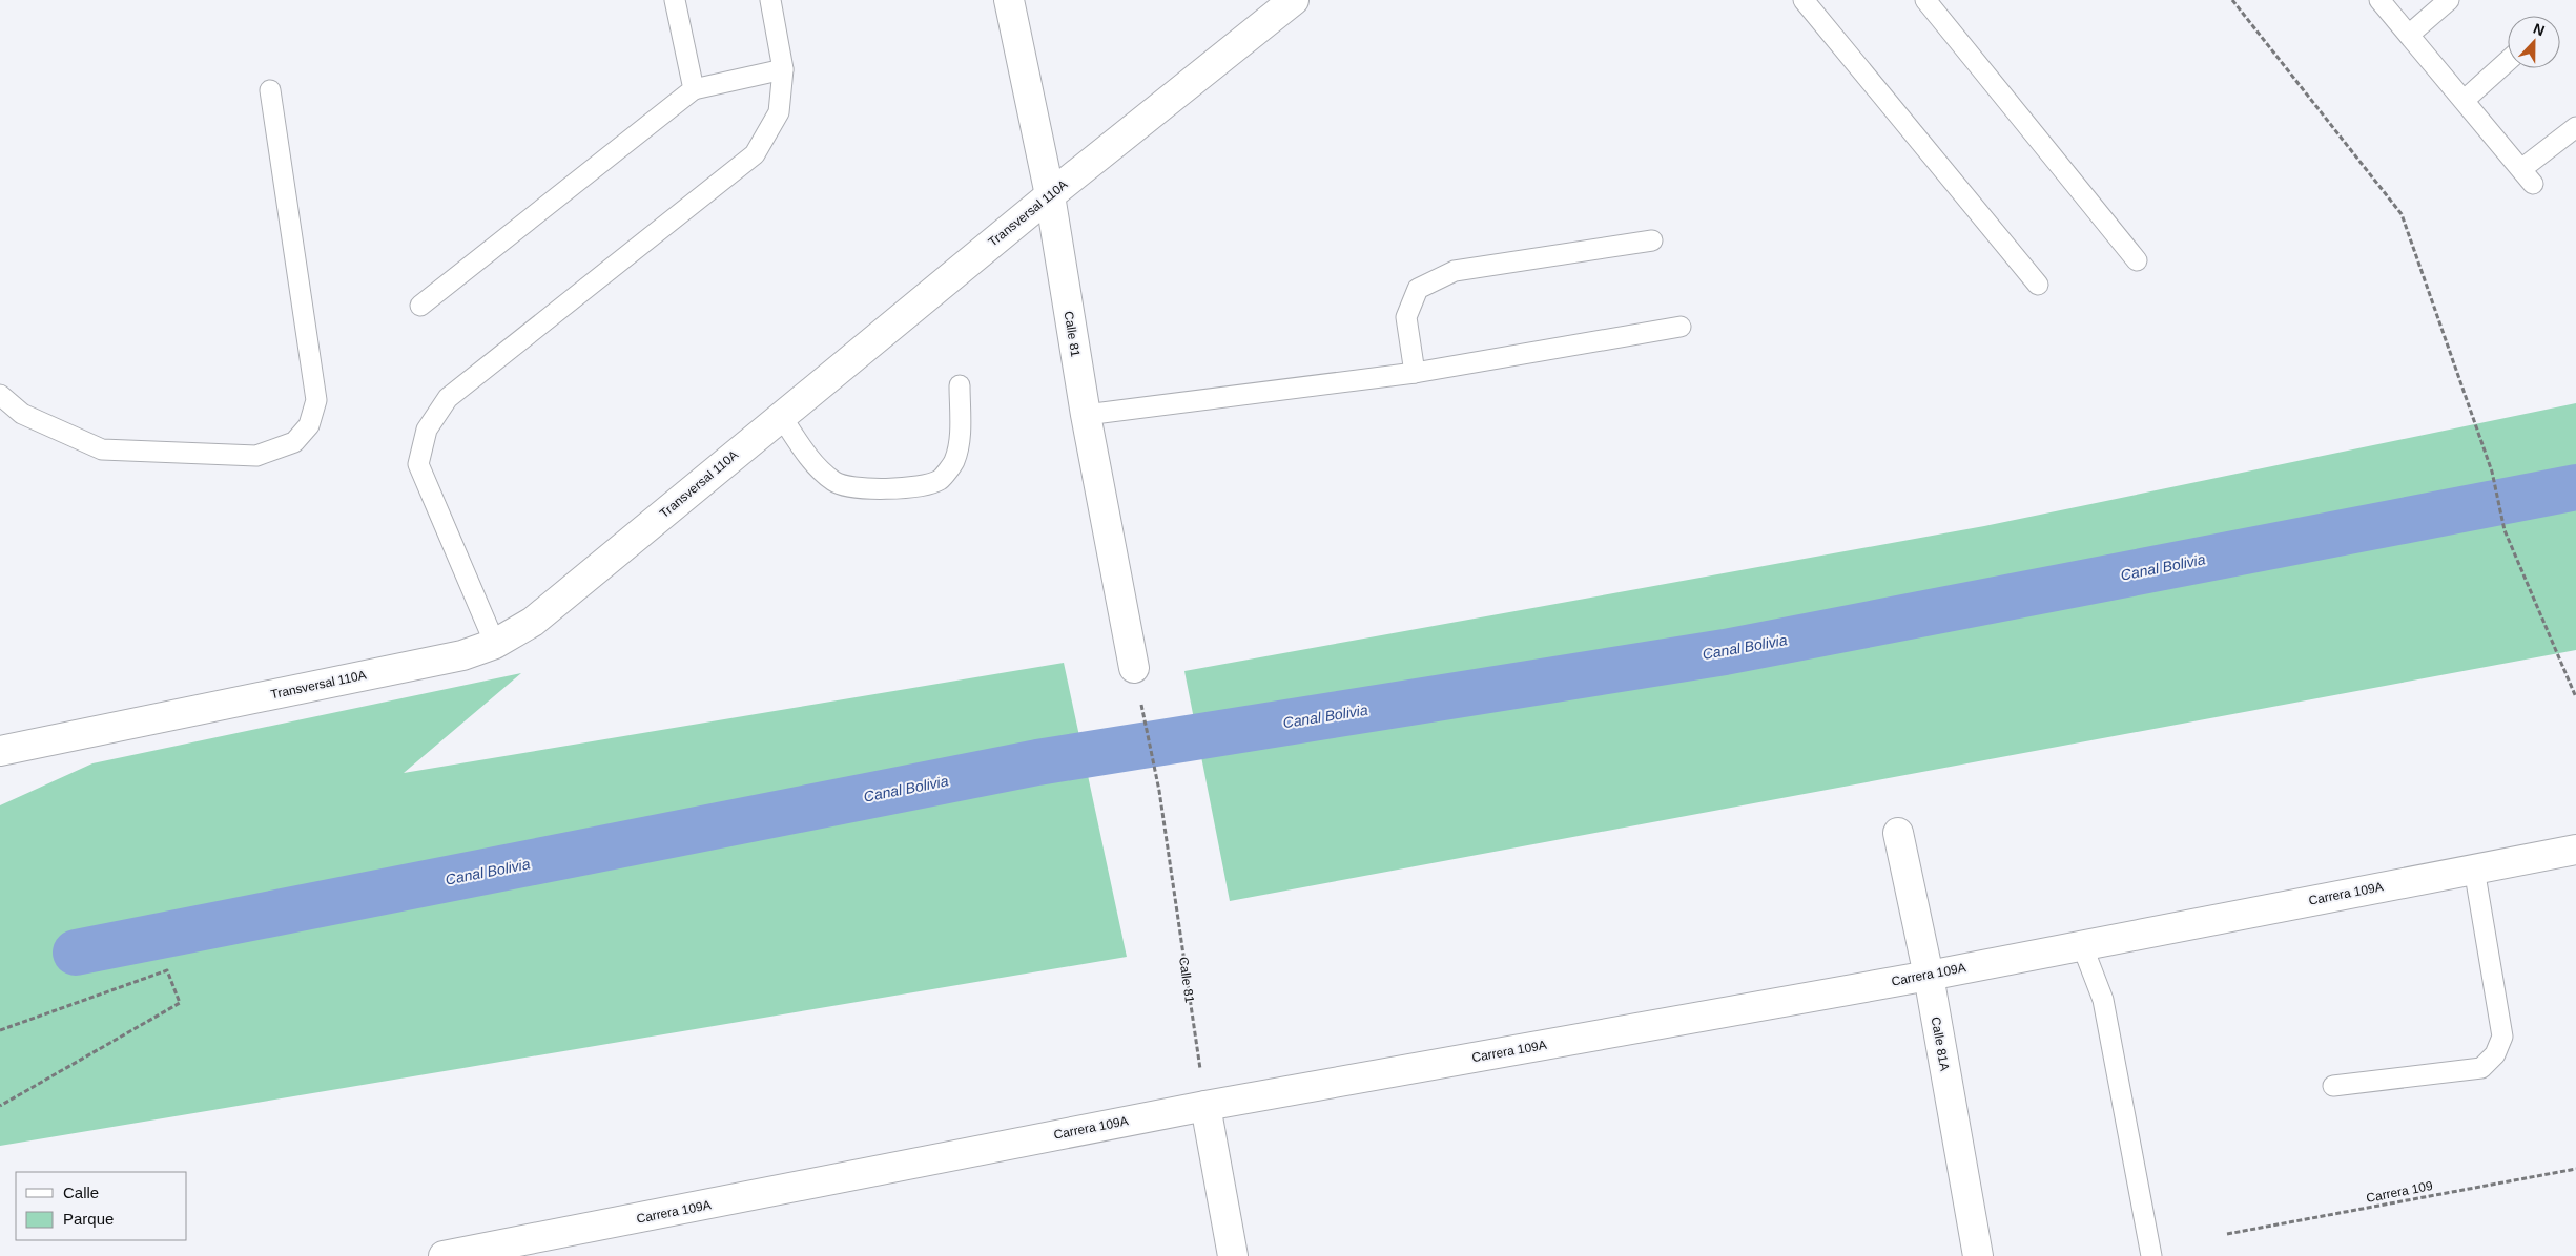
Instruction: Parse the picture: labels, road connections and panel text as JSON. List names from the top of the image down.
{
  "streets": {
    "street": [
      "Transversal 110A",
      "Calle 81",
      "Carrera 109A",
      "Calle 81A"
    ],
    "path": ["Carrera 109"]
  },
  "crossings": [
    ["Transversal 110A", "Calle 81"],
    ["Calle 81", "Carrera 109A"],
    ["Carrera 109A", "Calle 81A"]
  ],
  "water": ["Canal Bolivia"],
  "legend": ["Calle", "Parque"],
  "north": "top"
}
